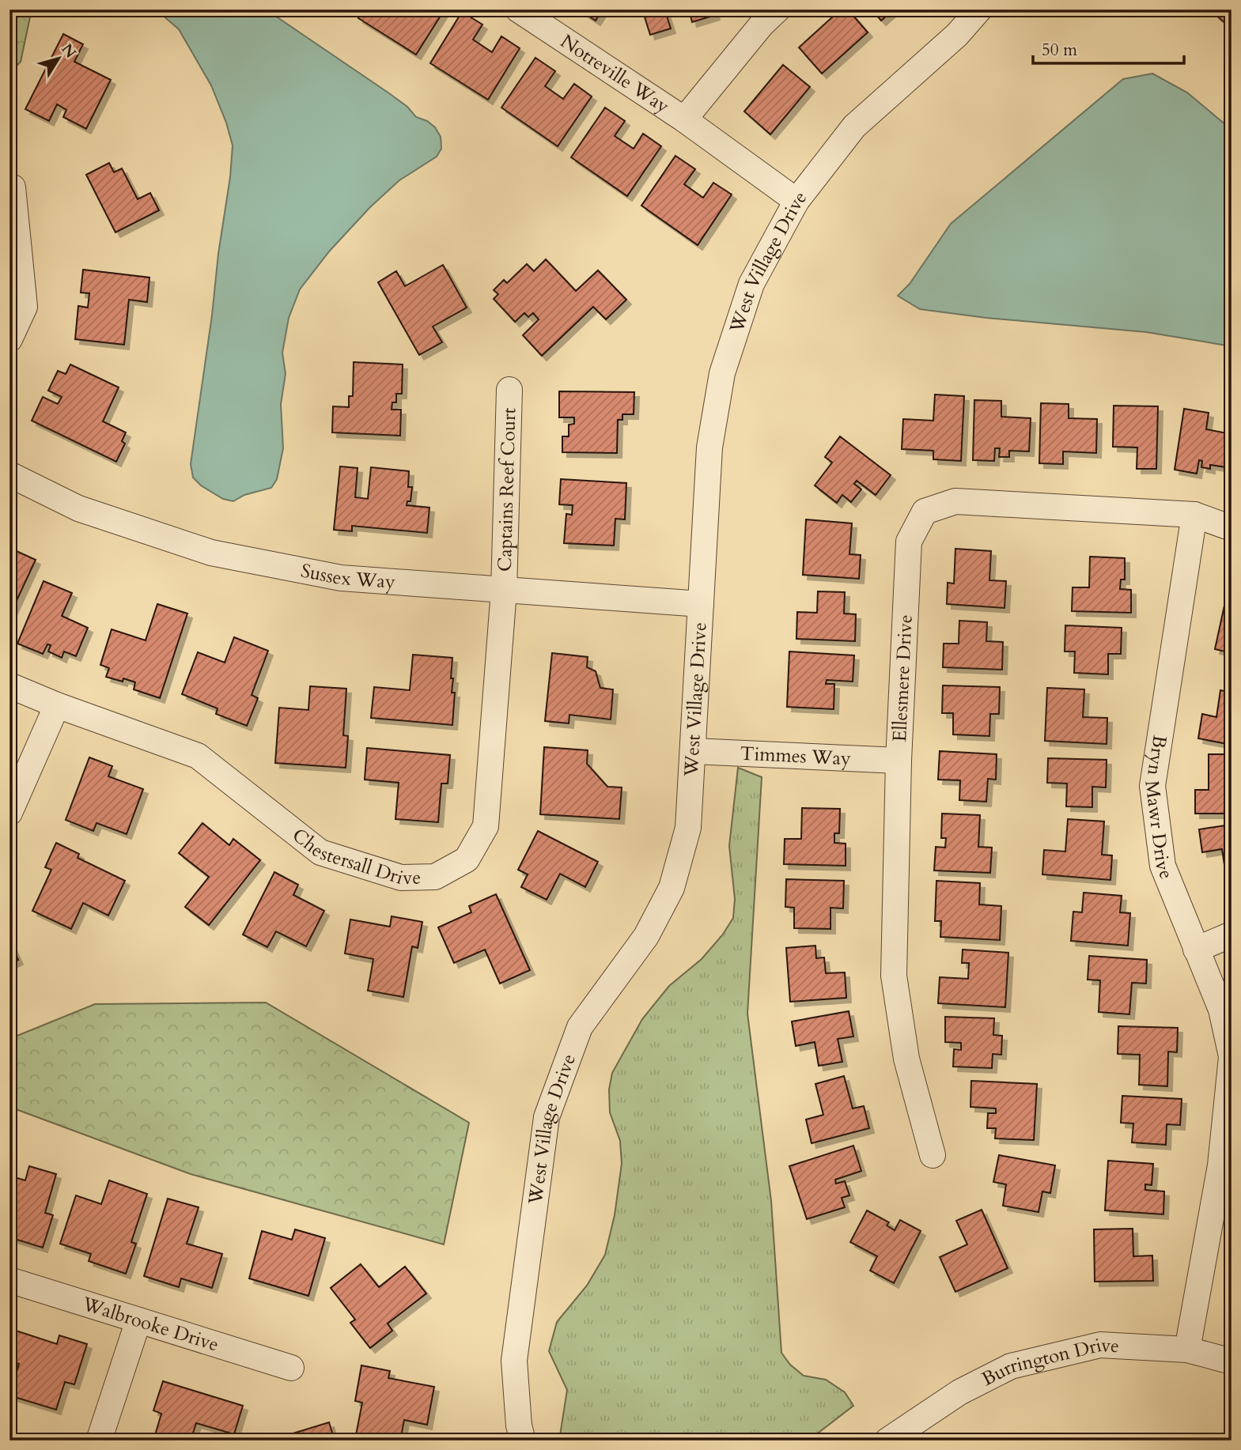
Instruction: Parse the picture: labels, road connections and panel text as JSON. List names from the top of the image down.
{
  "streets": {
    "street": [
      "Notreville Way",
      "West Village Drive",
      "Captains Reef Court",
      "Sussex Way",
      "Ellesmere Drive",
      "Timmes Way",
      "Bryn Mawr Drive",
      "Chestersall Drive",
      "Walbrooke Drive",
      "Burrington Drive"
    ]
  },
  "crossings": [
    ["Notreville Way", "West Village Drive"],
    ["West Village Drive", "Sussex Way"],
    ["West Village Drive", "Timmes Way"],
    ["Captains Reef Court", "Sussex Way"],
    ["Captains Reef Court", "Chestersall Drive"],
    ["Sussex Way", "Chestersall Drive"],
    ["Ellesmere Drive", "Timmes Way"],
    ["Ellesmere Drive", "Bryn Mawr Drive"],
    ["Bryn Mawr Drive", "Burrington Drive"]
  ],
  "scale_bar": "50 m",
  "north": "top right"
}
